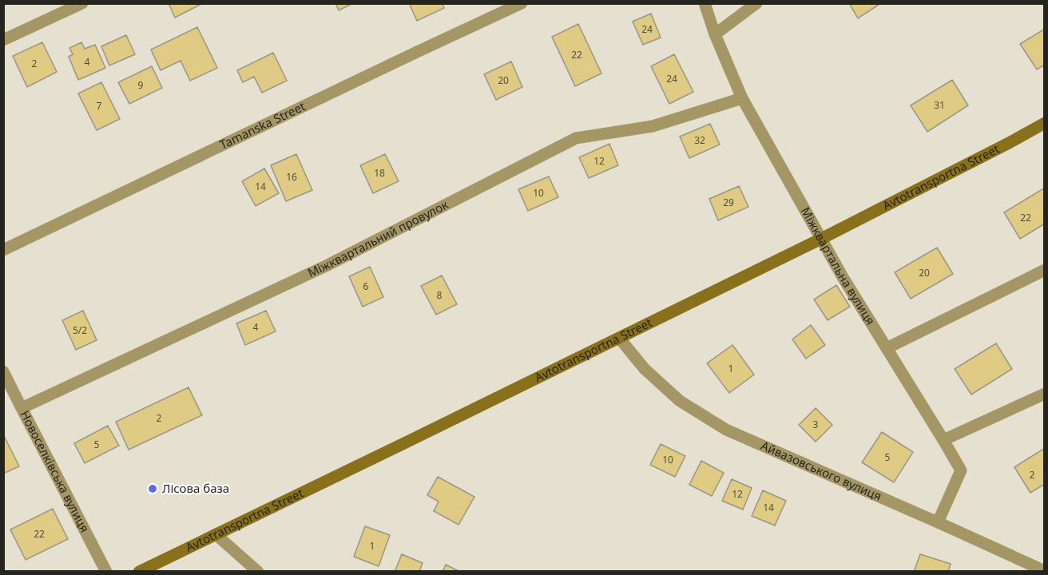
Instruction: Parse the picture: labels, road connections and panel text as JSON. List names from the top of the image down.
{
  "streets": {
    "main road": ["Avtotransportna Street"],
    "street": [
      "Tamanska Street",
      "Міжквартальний провулок",
      "Міжквартальна вулиця",
      "Айвазовського вулиця",
      "Новоселківська вулиця"
    ]
  },
  "crossings": [
    ["Avtotransportna Street", "Міжквартальна вулиця"],
    ["Avtotransportna Street", "Айвазовського вулиця"],
    ["Міжквартальний провулок", "Міжквартальна вулиця"],
    ["Міжквартальний провулок", "Новоселківська вулиця"],
    ["Міжквартальна вулиця", "Айвазовського вулиця"]
  ],
  "places": ["Лісова база"],
  "house_numbers": [
    "24",
    "22",
    "4",
    "2",
    "24",
    "20",
    "9",
    "31",
    "7",
    "32",
    "12",
    "18",
    "16",
    "14",
    "10",
    "29",
    "22",
    "20",
    "6",
    "8",
    "4",
    "5/2",
    "1",
    "2",
    "3",
    "5",
    "5",
    "10",
    "2",
    "12",
    "14",
    "22",
    "1"
  ]
}
